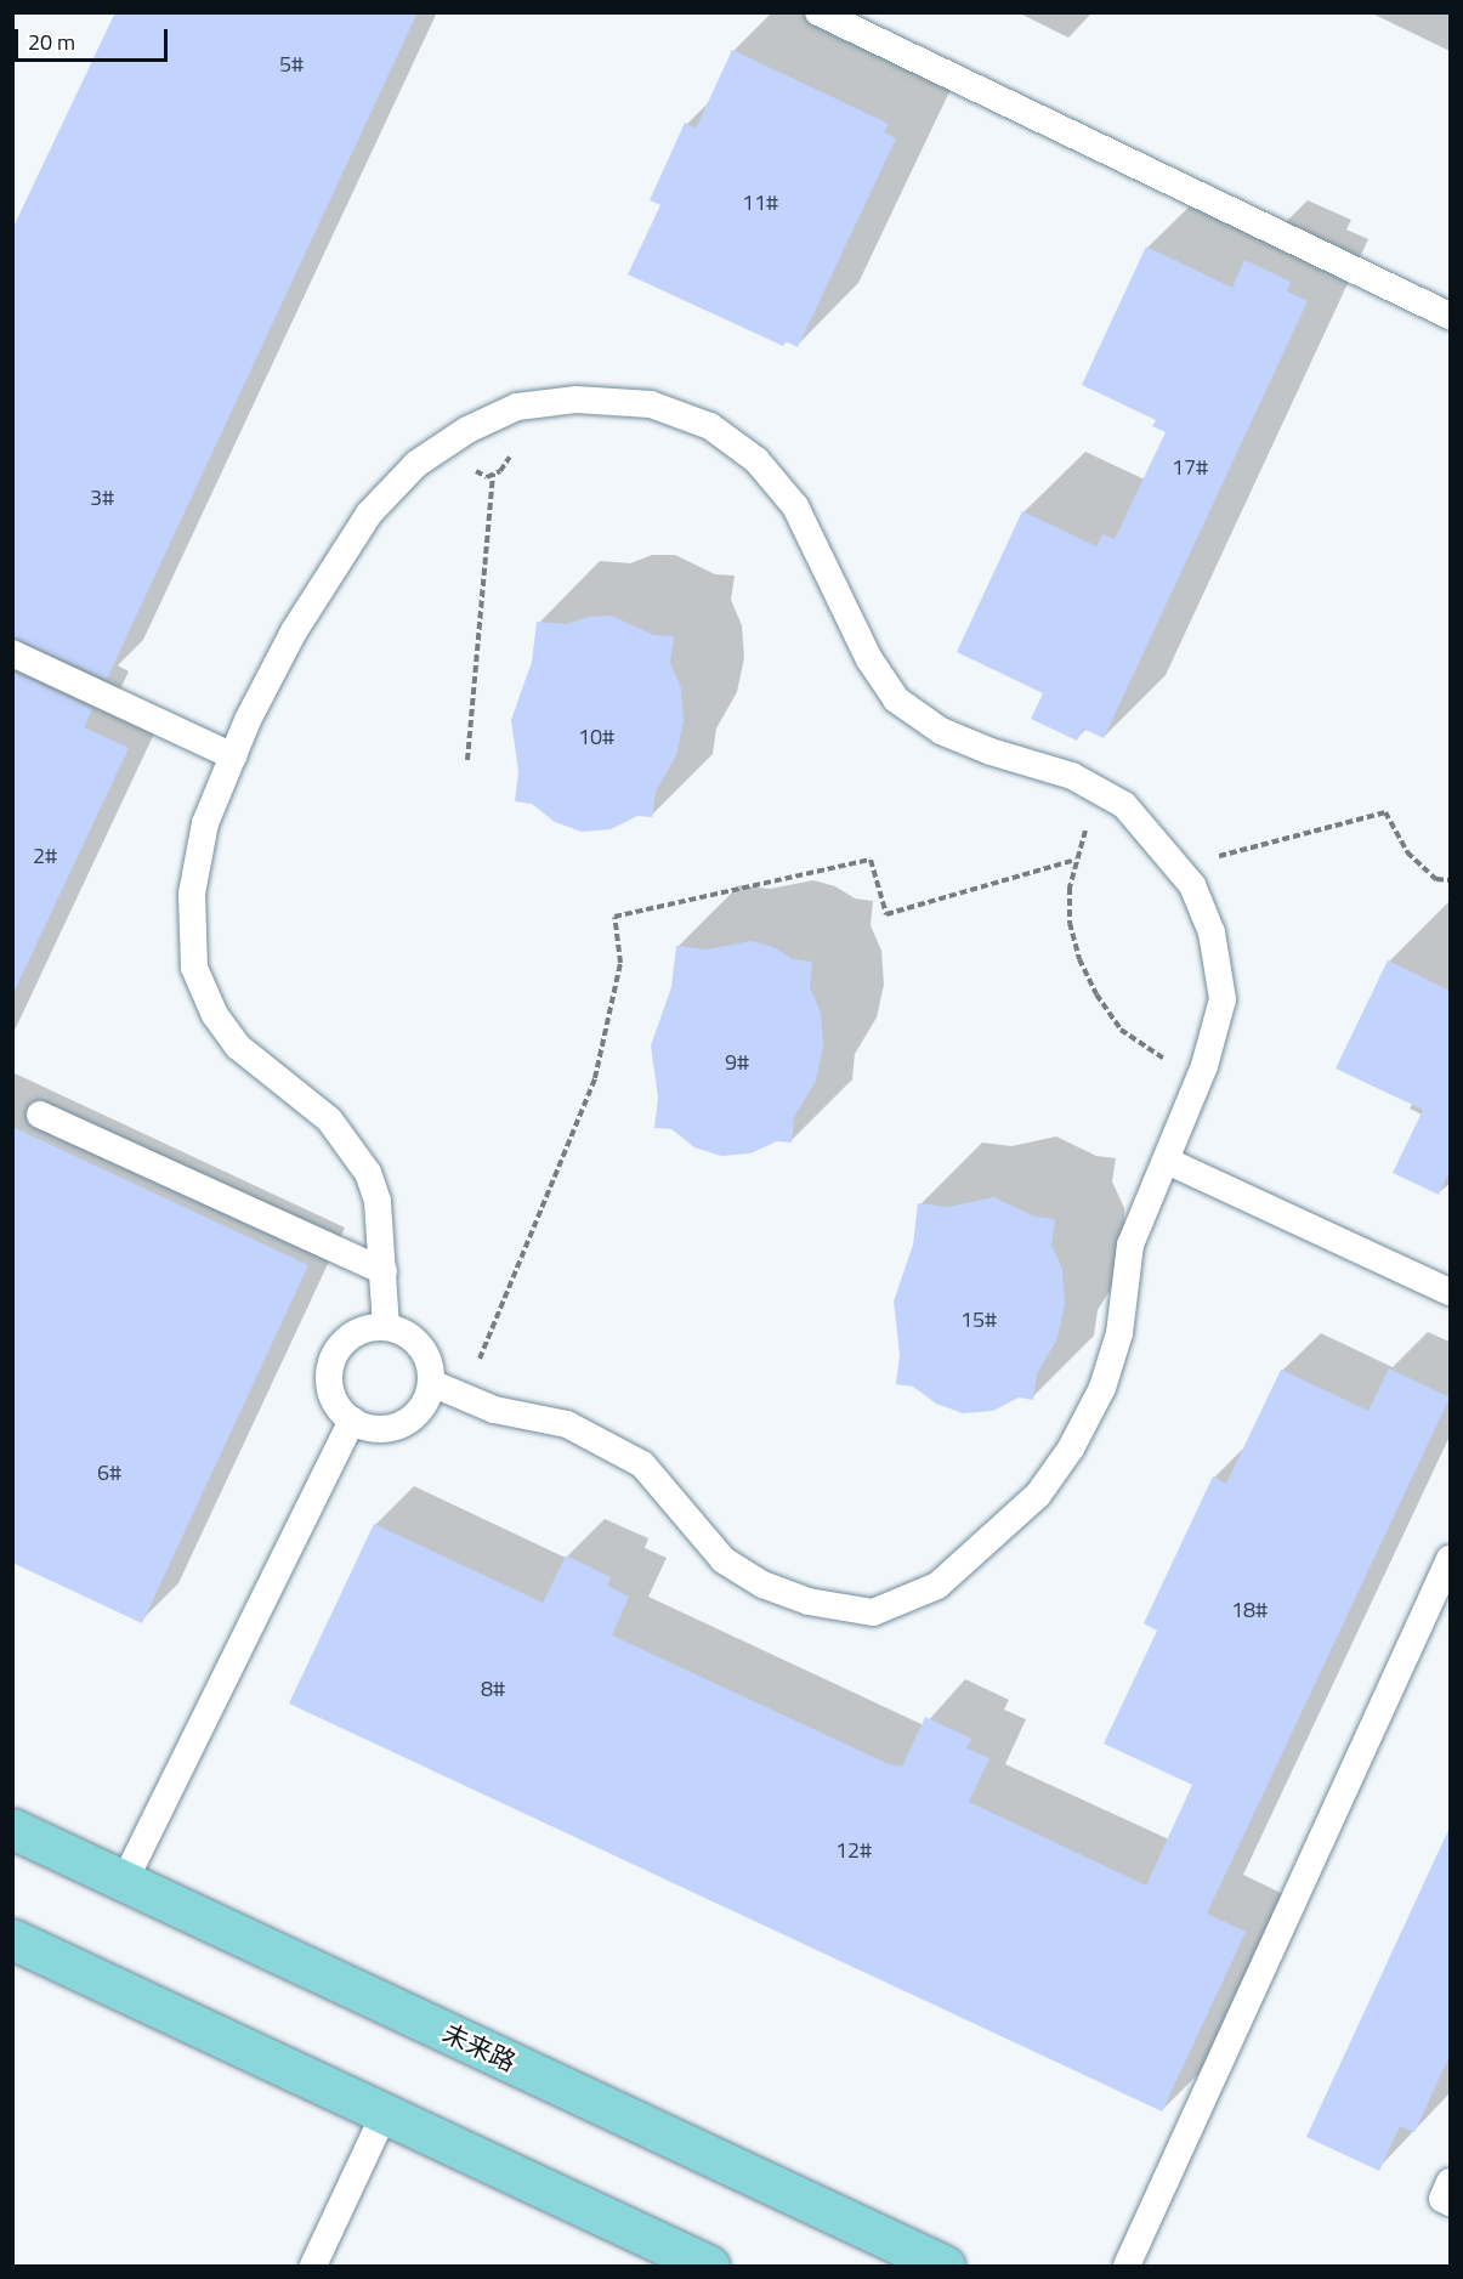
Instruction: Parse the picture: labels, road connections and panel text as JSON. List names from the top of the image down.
{
  "streets": {
    "main road": ["未来路"]
  },
  "house_numbers": [
    "5#",
    "11#",
    "17#",
    "3#",
    "10#",
    "2#",
    "9#",
    "15#",
    "6#",
    "18#",
    "8#",
    "12#"
  ],
  "scale_bar": "20 m"
}
